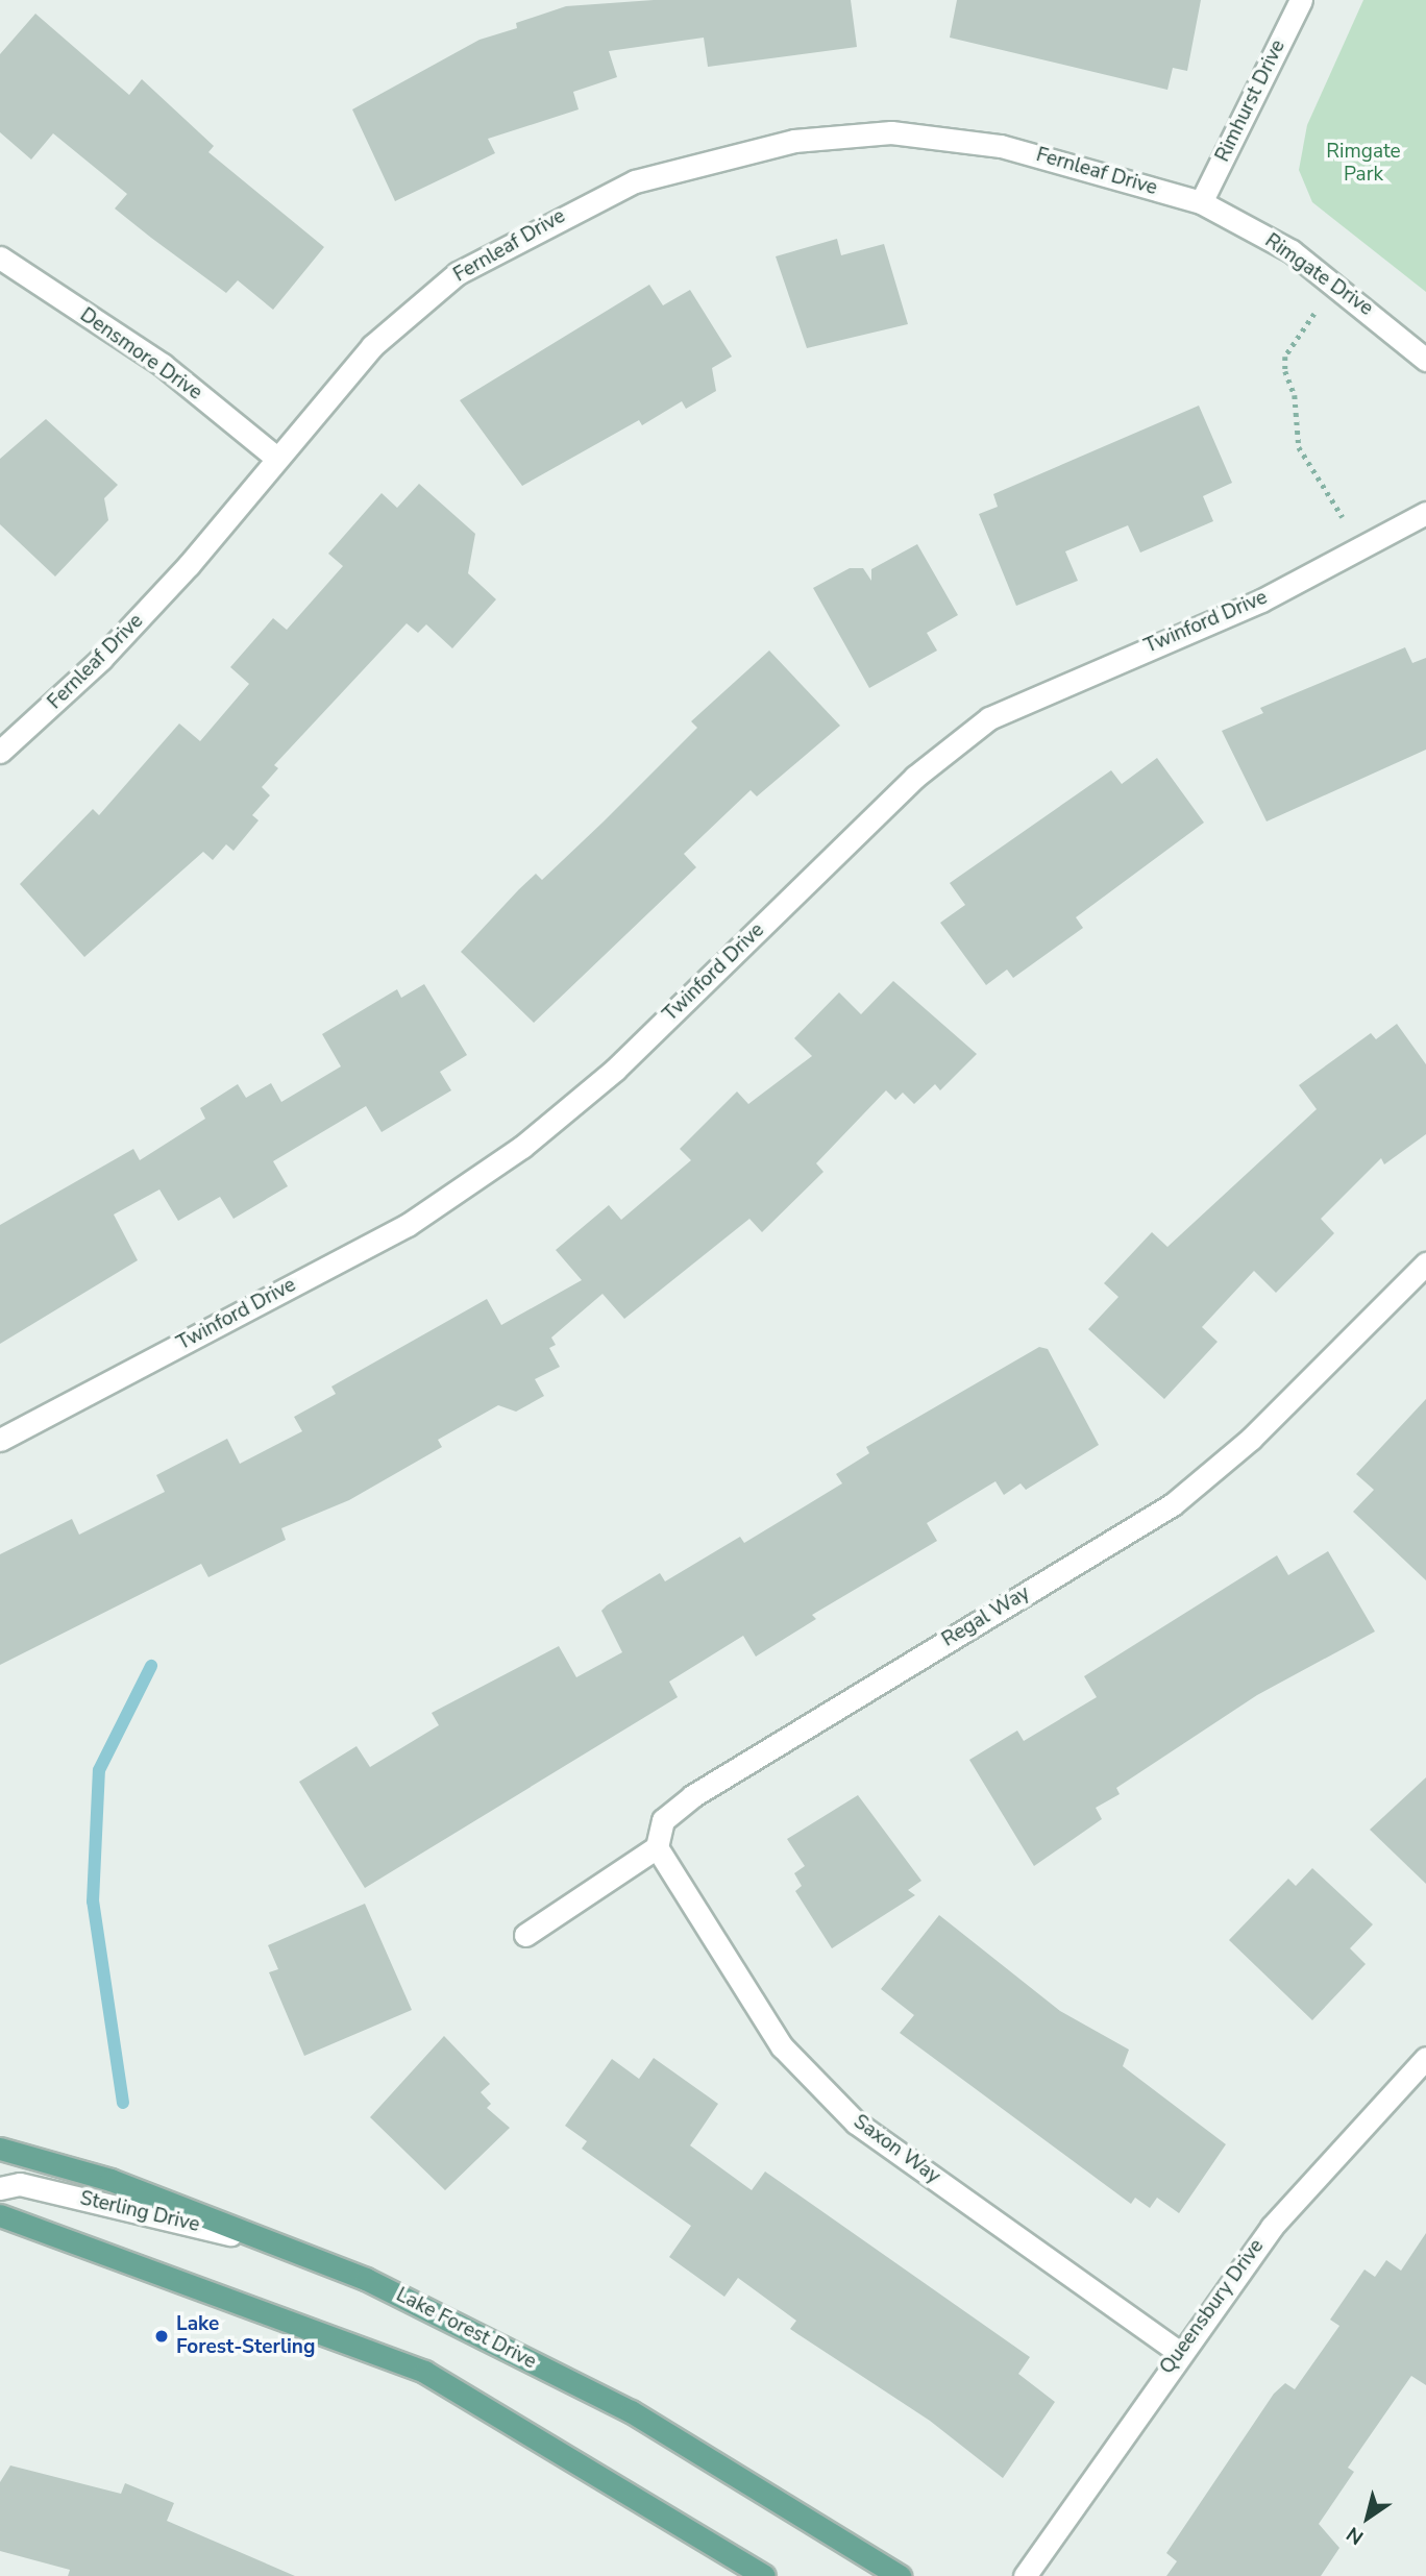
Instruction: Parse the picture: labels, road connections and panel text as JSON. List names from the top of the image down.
{
  "streets": {
    "main road": ["Lake Forest Drive"],
    "street": [
      "Rimhurst Drive",
      "Fernleaf Drive",
      "Rimgate Drive",
      "Densmore Drive",
      "Twinford Drive",
      "Regal Way",
      "Saxon Way",
      "Sterling Drive",
      "Queensbury Drive"
    ]
  },
  "crossings": [
    ["Rimhurst Drive", "Fernleaf Drive"],
    ["Rimhurst Drive", "Rimgate Drive"],
    ["Fernleaf Drive", "Rimgate Drive"],
    ["Fernleaf Drive", "Densmore Drive"],
    ["Regal Way", "Saxon Way"],
    ["Saxon Way", "Queensbury Drive"],
    ["Sterling Drive", "Lake Forest Drive"]
  ],
  "parks": ["Rimgate Park"],
  "places": ["Lake Forest-Sterling"],
  "north": "bottom left"
}
